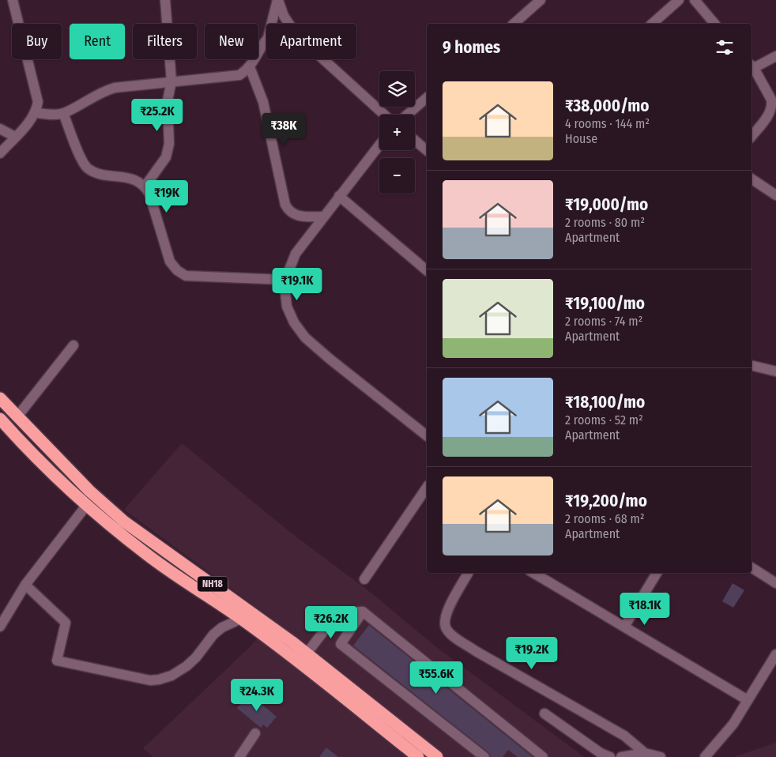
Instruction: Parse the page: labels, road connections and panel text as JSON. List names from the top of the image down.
{
  "streets": {
    "highway": ["NH18"]
  },
  "page": {
    "chip": [
      "Buy",
      "Rent",
      "Filters",
      "New",
      "Apartment"
    ],
    "heading": "9 homes",
    "map_buttons": ["+", "−"],
    "list": [
      {
        "name": "₹38,000/mo",
        "note": "4 rooms · 144 m² · House"
      },
      {
        "name": "₹19,000/mo",
        "note": "2 rooms · 80 m² · Apartment"
      },
      {
        "name": "₹19,100/mo",
        "note": "2 rooms · 74 m² · Apartment"
      },
      {
        "name": "₹18,100/mo",
        "note": "2 rooms · 52 m² · Apartment"
      },
      {
        "name": "₹19,200/mo",
        "note": "2 rooms · 68 m² · Apartment"
      }
    ],
    "price": [
      "₹25.2K",
      "₹38K",
      "₹19K",
      "₹19.1K",
      "₹18.1K",
      "₹26.2K",
      "₹19.2K",
      "₹55.6K",
      "₹24.3K"
    ]
  }
}
